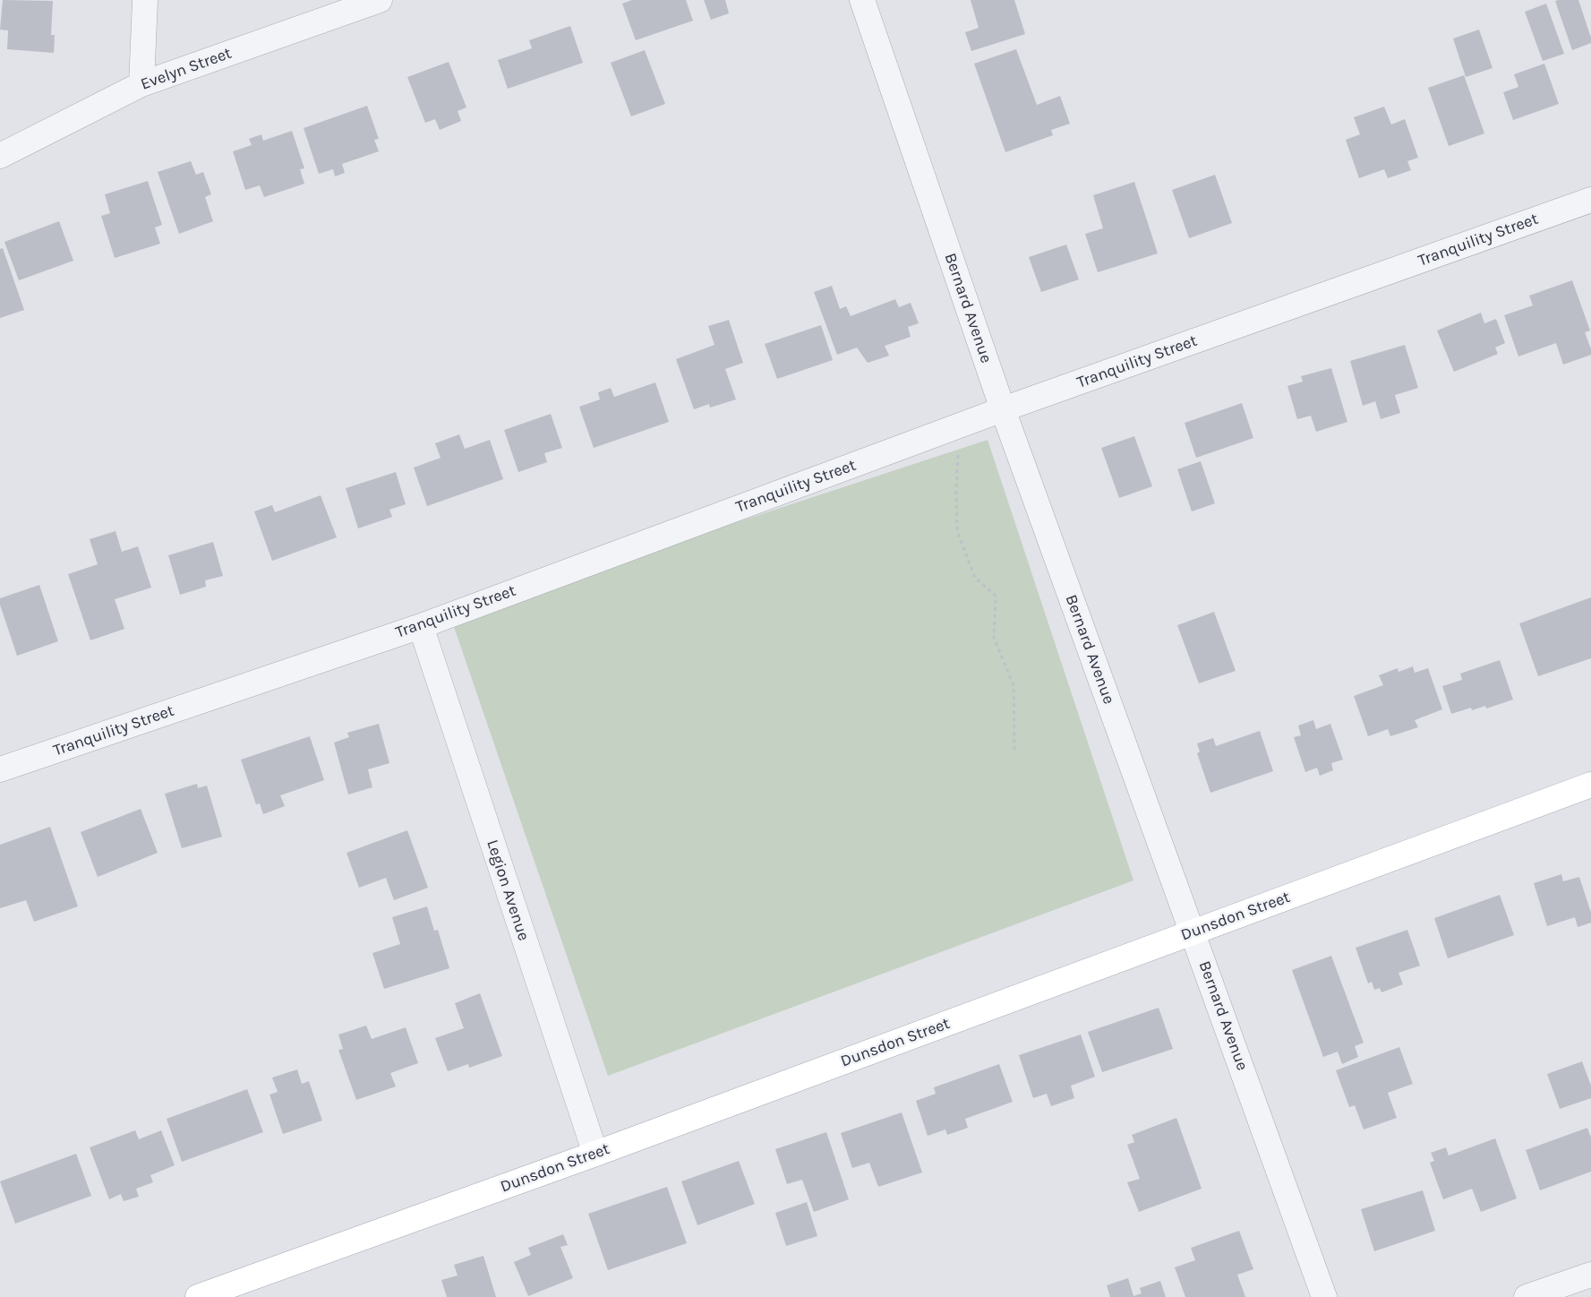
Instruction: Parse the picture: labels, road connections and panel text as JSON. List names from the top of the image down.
{
  "streets": {
    "main road": ["Dunsdon Street"],
    "street": [
      "Evelyn Street",
      "Tranquility Street",
      "Bernard Avenue",
      "Legion Avenue"
    ]
  },
  "crossings": [
    ["Tranquility Street", "Bernard Avenue"],
    ["Tranquility Street", "Legion Avenue"],
    ["Bernard Avenue", "Dunsdon Street"],
    ["Legion Avenue", "Dunsdon Street"]
  ]
}
